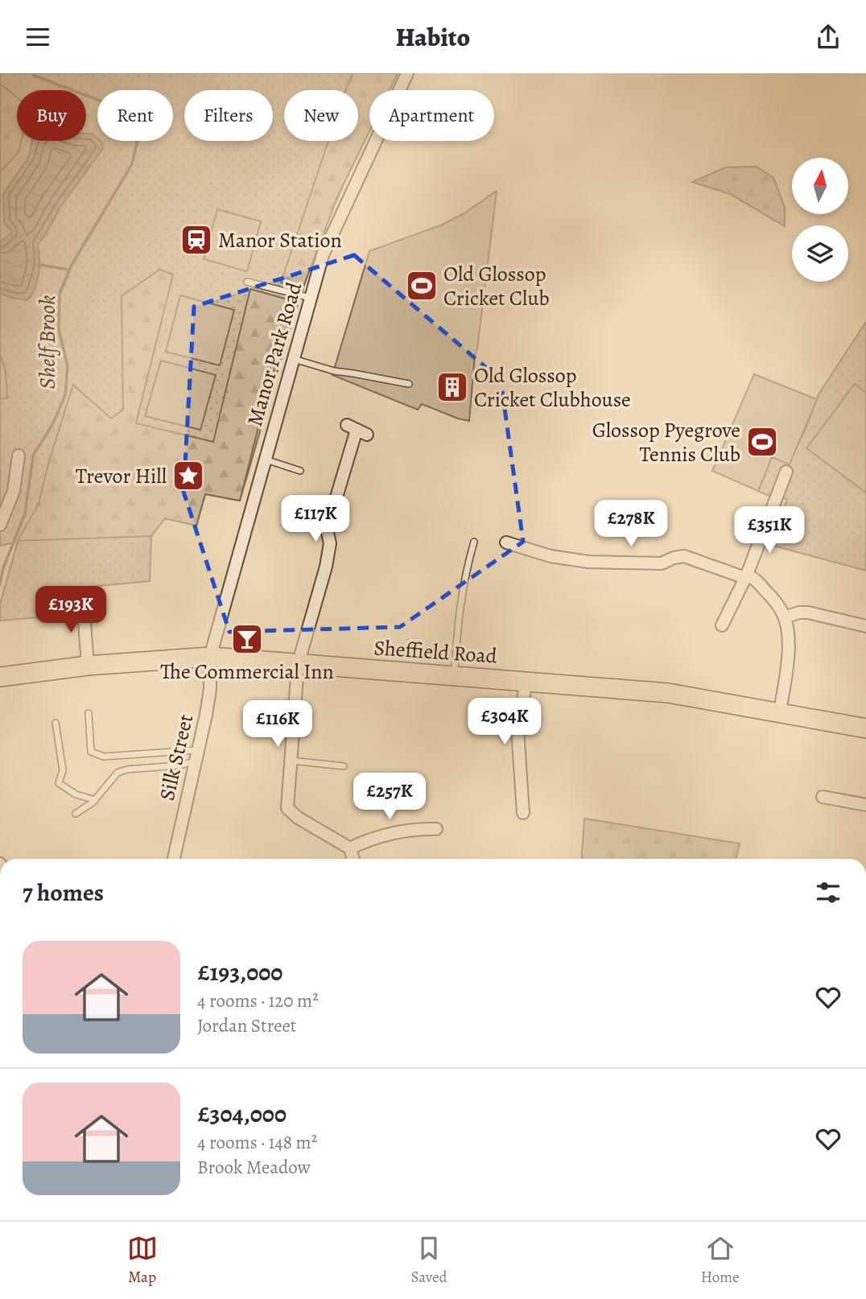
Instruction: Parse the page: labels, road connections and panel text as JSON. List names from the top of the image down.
{
  "streets": {
    "main road": ["Sheffield Road"],
    "street": ["Manor Park Road", "Silk Street"]
  },
  "crossings": [
    ["Manor Park Road", "Sheffield Road"],
    ["Manor Park Road", "Silk Street"],
    ["Sheffield Road", "Silk Street"]
  ],
  "water": ["Shelf Brook"],
  "places": {
    "station": ["Manor Station"],
    "sports": ["Old Glossop Cricket Club", "Glossop Pyegrove Tennis Club"],
    "building": ["Old Glossop Cricket Clubhouse"],
    "place": ["Trevor Hill"],
    "bar": ["The Commercial Inn"]
  },
  "north": "top",
  "page": {
    "header": "Habito",
    "chip": [
      "Buy",
      "Rent",
      "Filters",
      "New",
      "Apartment"
    ],
    "price": [
      "£117K",
      "£278K",
      "£351K",
      "£193K",
      "£304K",
      "£116K",
      "£257K"
    ],
    "heading": "7 homes",
    "list": [
      {
        "name": "£193,000",
        "note": "4 rooms · 120 m² · Jordan Street"
      },
      {
        "name": "£304,000",
        "note": "4 rooms · 148 m² · Brook Meadow"
      }
    ],
    "tabs": ["Map", "Saved", "Home"]
  }
}
